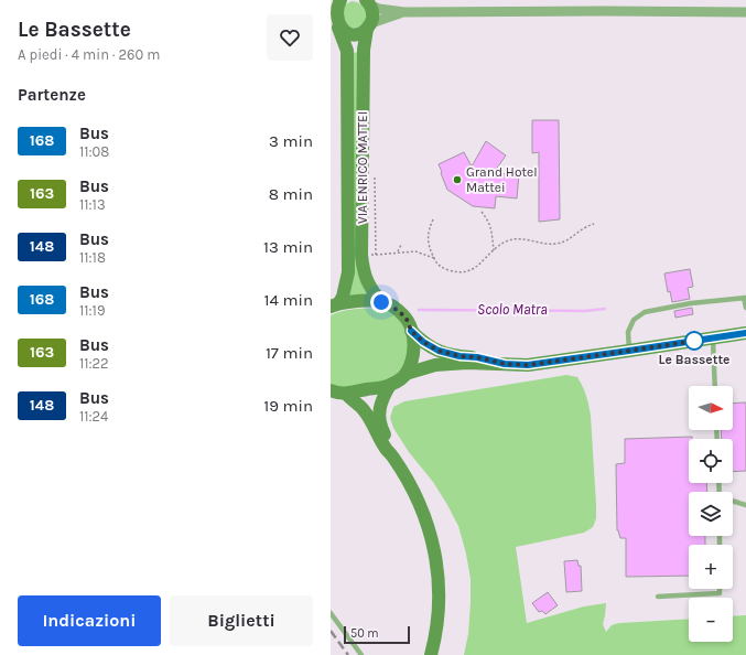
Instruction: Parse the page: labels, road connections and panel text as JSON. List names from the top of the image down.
{
  "streets": {
    "main road": ["VIA ENRICO MATTEI"]
  },
  "water": ["Scolo Matra"],
  "places": ["Grand Hotel Mattei", "Le Bassette"],
  "lines": ["bus line 168"],
  "scale_bar": "50 m",
  "north": "right",
  "page": {
    "heading": [
      ["Le Bassette", "A piedi · 4 min · 260 m"],
      "Partenze"
    ],
    "list": [
      {
        "mark": "168",
        "name": "Bus",
        "note": "11:08",
        "value": "3 min"
      },
      {
        "mark": "163",
        "name": "Bus",
        "note": "11:13",
        "value": "8 min"
      },
      {
        "mark": "148",
        "name": "Bus",
        "note": "11:18",
        "value": "13 min"
      },
      {
        "mark": "168",
        "name": "Bus",
        "note": "11:19",
        "value": "14 min"
      },
      {
        "mark": "163",
        "name": "Bus",
        "note": "11:22",
        "value": "17 min"
      },
      {
        "mark": "148",
        "name": "Bus",
        "note": "11:24",
        "value": "19 min"
      }
    ],
    "map_buttons": ["+", "−"],
    "buttons": ["Indicazioni", "Biglietti"],
    "scale": "50 m"
  }
}
